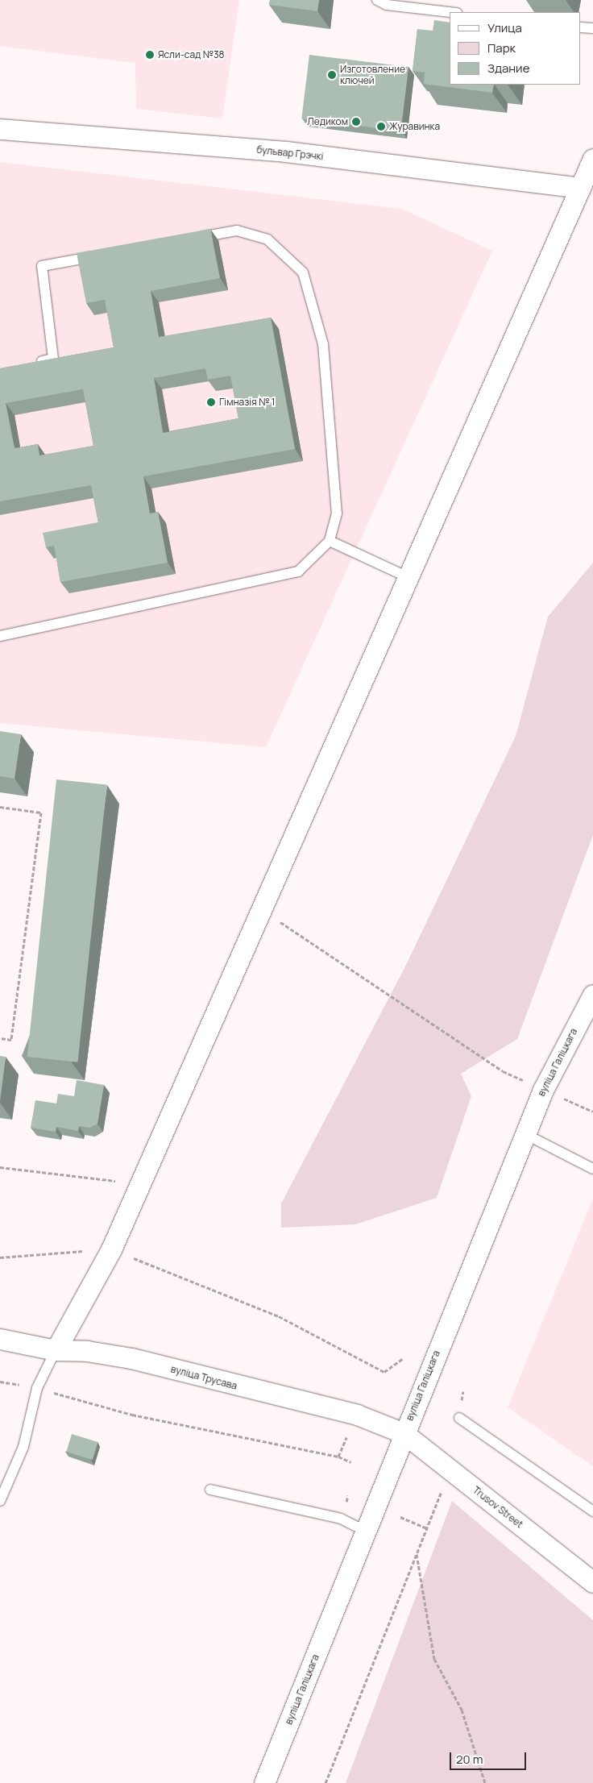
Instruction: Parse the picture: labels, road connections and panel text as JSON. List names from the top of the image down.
{
  "streets": {
    "street": [
      "бульвар Грэчкі",
      "вуліца Галіцкага",
      "вуліца Трусава",
      "Trusov Street"
    ]
  },
  "crossings": [
    ["вуліца Галіцкага", "вуліца Трусава"],
    ["вуліца Галіцкага", "Trusov Street"],
    ["вуліца Трусава", "Trusov Street"]
  ],
  "places": [
    "Ясли-сад №38",
    "Изготовление ключей",
    "Ледиком",
    "Журавинка",
    "Гімназія № 1"
  ],
  "legend": ["Улица", "Парк", "Здание"],
  "scale_bar": "20 m"
}
